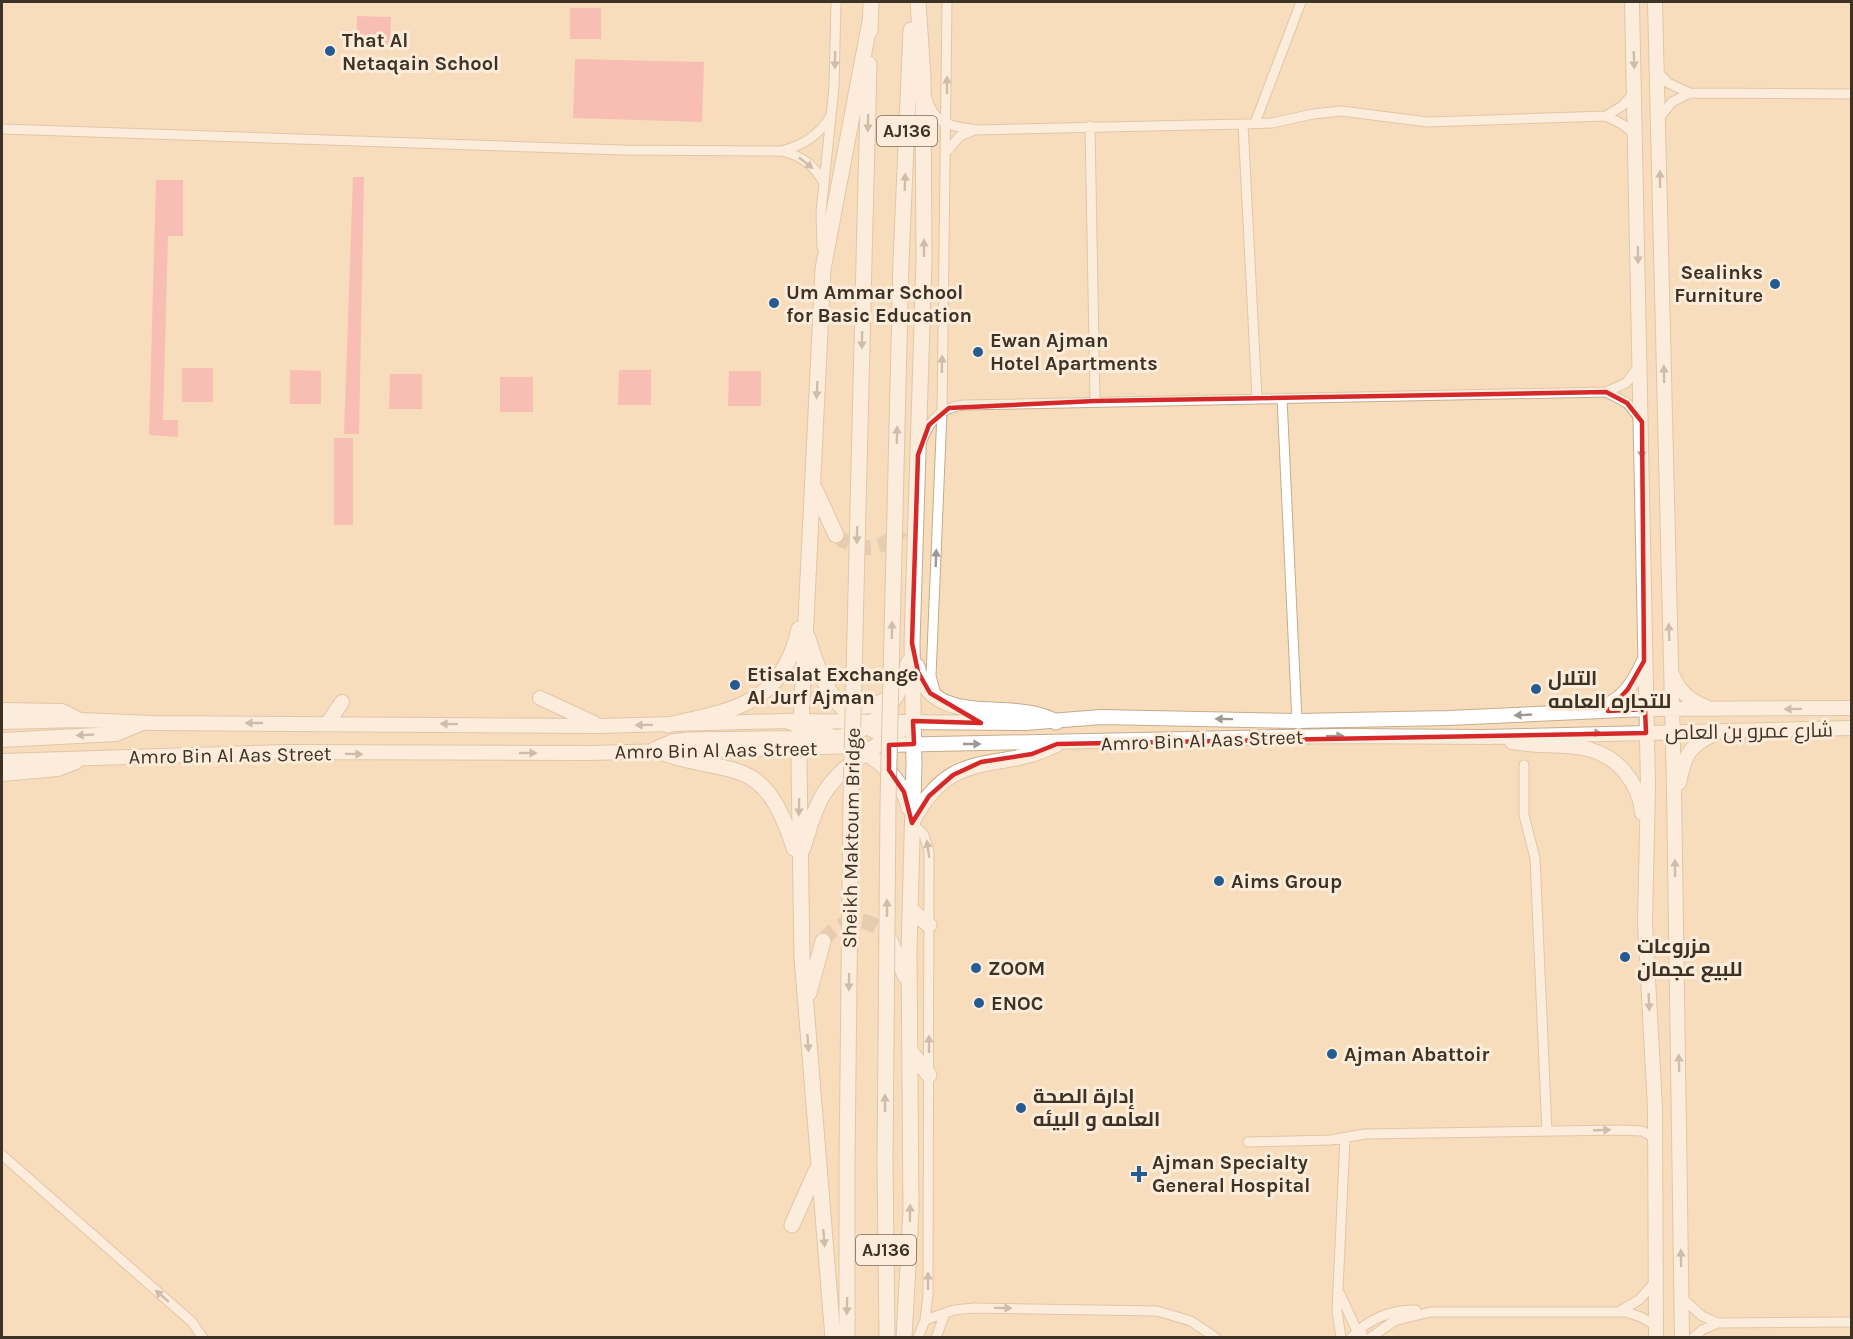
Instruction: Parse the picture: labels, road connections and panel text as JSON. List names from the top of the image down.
{
  "streets": {
    "main road": [
      "AJ136",
      "شارع عمرو بن العاص",
      "Amro Bin Al Aas Street",
      "Sheikh Maktoum Bridge"
    ]
  },
  "crossings": [
    ["AJ136", "Sheikh Maktoum Bridge"],
    ["شارع عمرو بن العاص", "Amro Bin Al Aas Street"]
  ],
  "places": {
    "other": [
      "That Al Netaqain School",
      "Sealinks Furniture",
      "Um Ammar School for Basic Education",
      "Ewan Ajman Hotel Apartments",
      "Etisalat Exchange Al Jurf Ajman",
      "التلال للتجاره العامه",
      "Aims Group",
      "مزروعات للبيع عجمان",
      "ZOOM",
      "ENOC",
      "Ajman Abattoir",
      "إدارة الصحة العامه و البيئه"
    ],
    "health": ["Ajman Specialty General Hospital"]
  }
}
